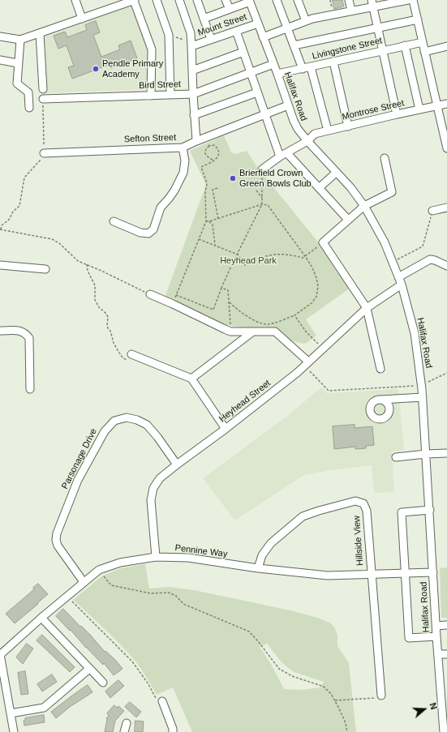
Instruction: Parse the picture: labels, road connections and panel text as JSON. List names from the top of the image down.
{
  "streets": {
    "street": [
      "Mount Street",
      "Livingstone Street",
      "Bird Street",
      "Halifax Road",
      "Montrose Street",
      "Sefton Street",
      "Heyhead Street",
      "Parsonage Drive",
      "Hillside View",
      "Pennine Way"
    ]
  },
  "crossings": [
    ["Mount Street", "Bird Street"],
    ["Mount Street", "Halifax Road"],
    ["Mount Street", "Sefton Street"],
    ["Livingstone Street", "Halifax Road"],
    ["Bird Street", "Halifax Road"],
    ["Halifax Road", "Montrose Street"],
    ["Halifax Road", "Sefton Street"],
    ["Halifax Road", "Heyhead Street"],
    ["Halifax Road", "Pennine Way"],
    ["Heyhead Street", "Parsonage Drive"],
    ["Heyhead Street", "Pennine Way"],
    ["Parsonage Drive", "Pennine Way"],
    ["Hillside View", "Pennine Way"]
  ],
  "parks": ["Heyhead Park"],
  "places": ["Pendle Primary Academy", "Brierfield Crown Green Bowls Club"],
  "north": "right"
}
